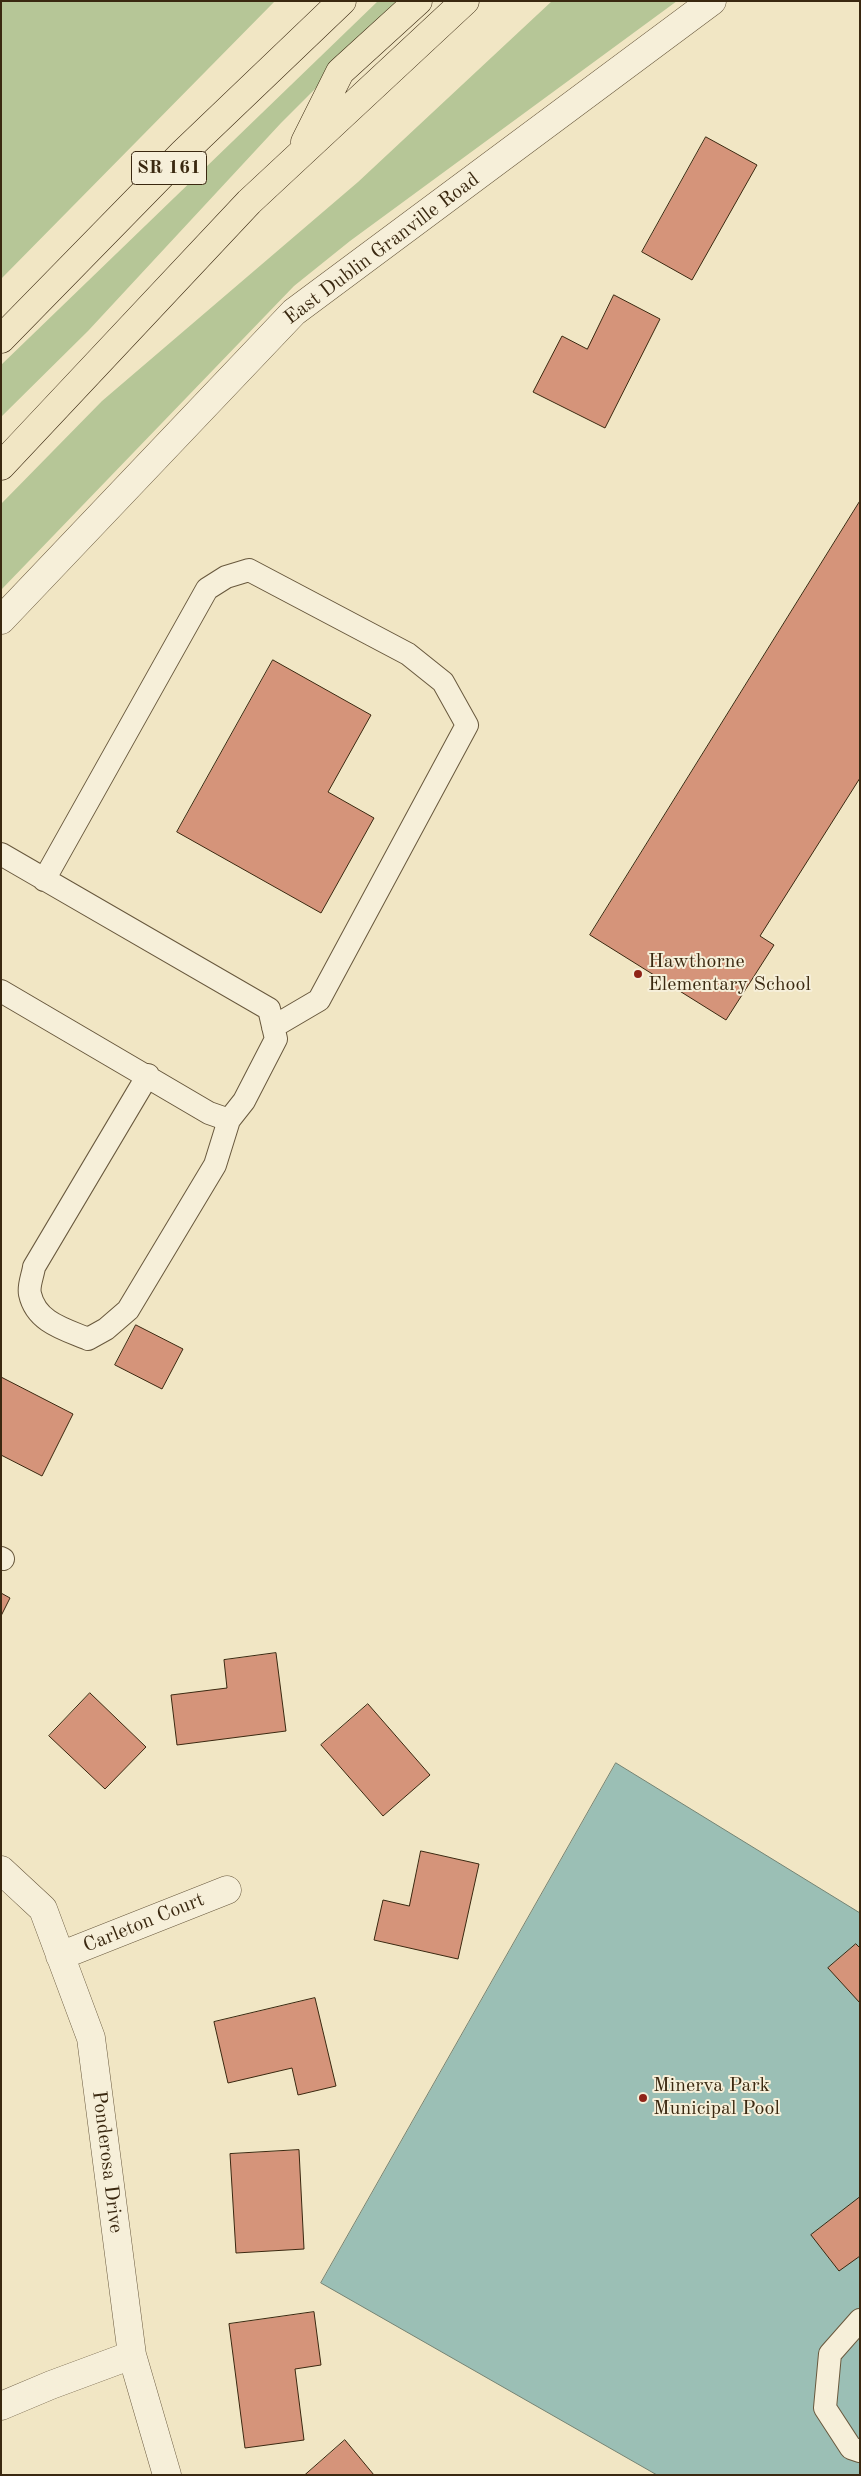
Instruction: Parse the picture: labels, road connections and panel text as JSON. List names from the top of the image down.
{
  "streets": {
    "main road": ["SR 161"],
    "street": ["East Dublin Granville Road", "Carleton Court", "Ponderosa Drive"]
  },
  "crossings": [
    ["Carleton Court", "Ponderosa Drive"]
  ],
  "places": ["Hawthorne Elementary School", "Minerva Park Municipal Pool"]
}
